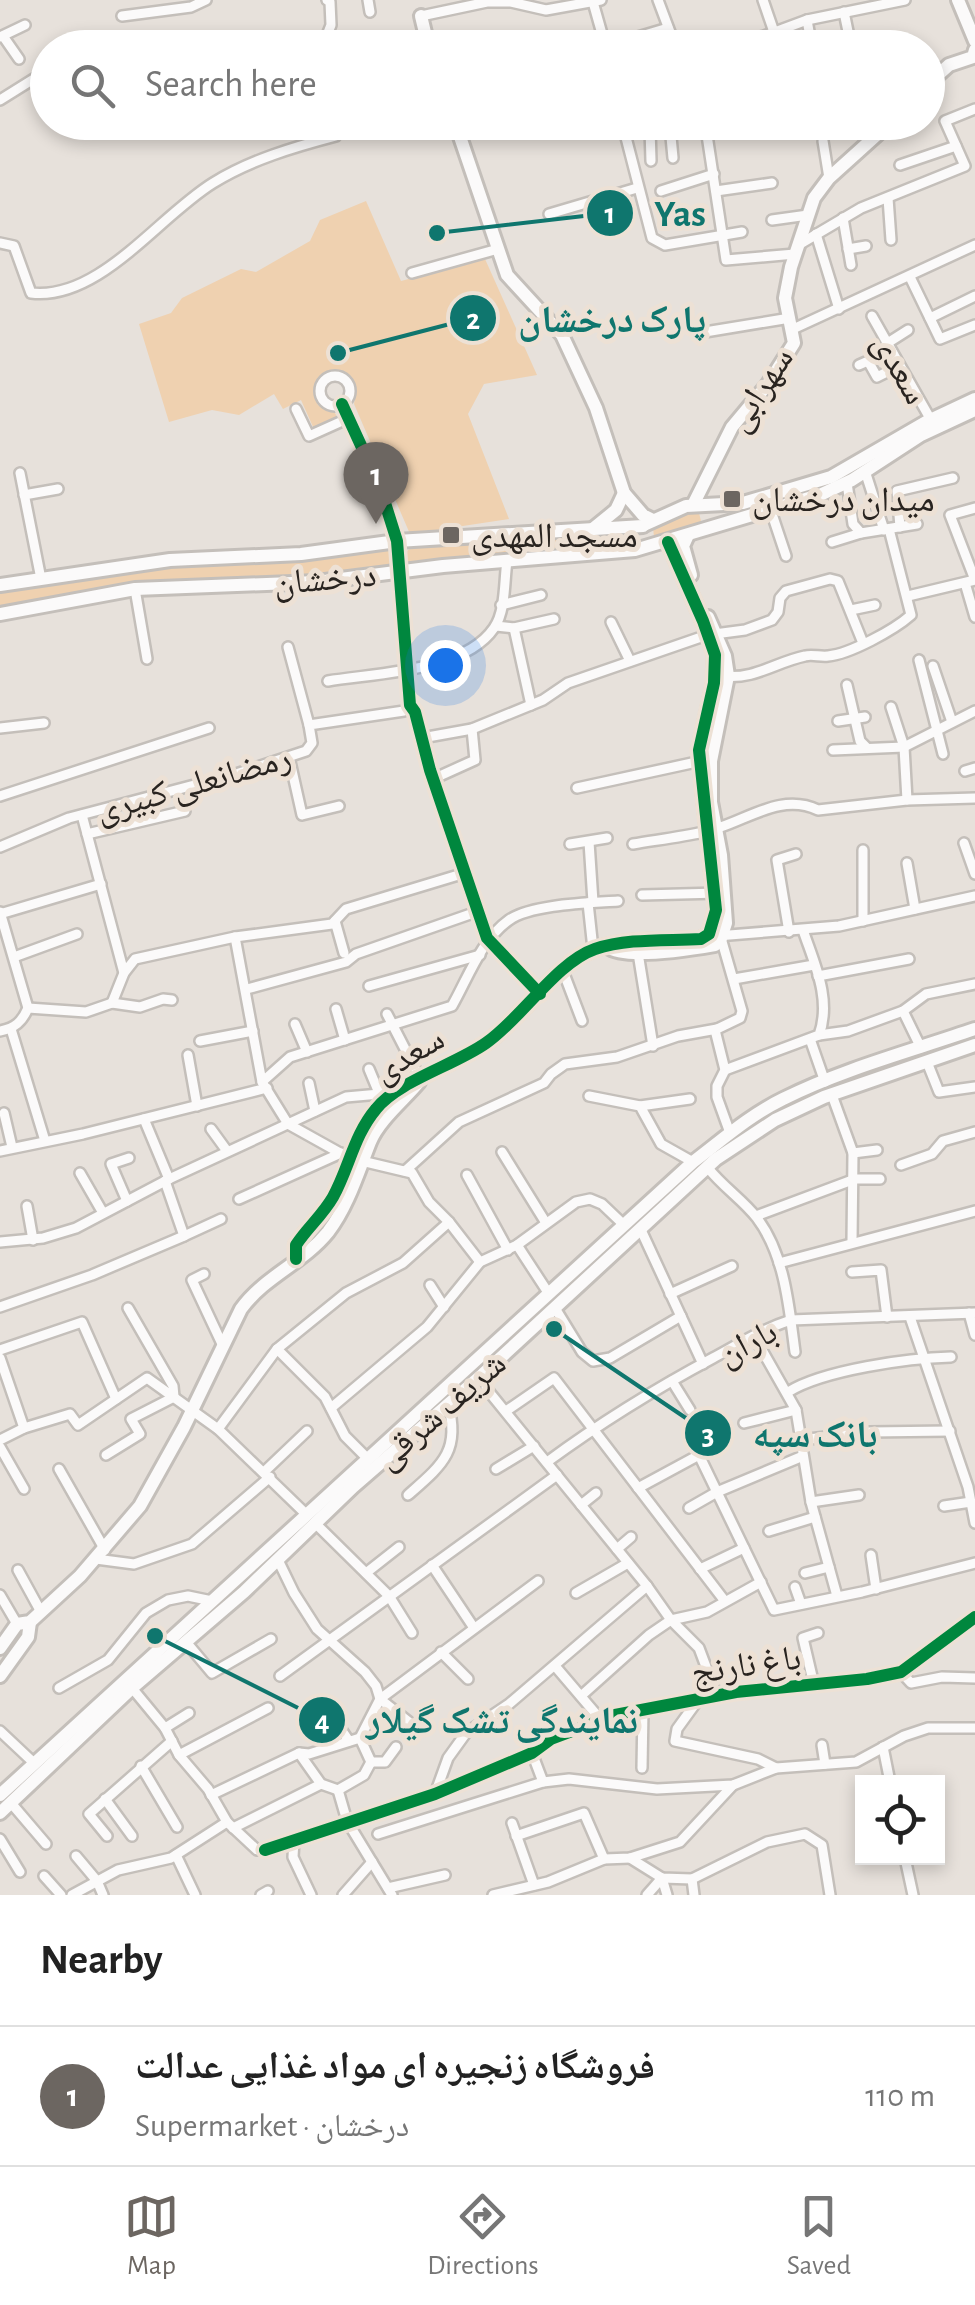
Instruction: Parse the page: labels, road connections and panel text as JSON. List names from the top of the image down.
{
  "streets": {
    "main road": [
      "سعدی",
      "سهرابی",
      "درخشان",
      "شریف شرقی"
    ],
    "street": ["رمضانعلی کبیری", "باران", "باغ نارنج"]
  },
  "places": {
    "other": [
      "Yas",
      "پارک درخشان",
      "بانک سپه",
      "نمایندگی تشک گیلار"
    ],
    "transit": ["میدان درخشان", "مسجد المهدی"]
  },
  "page": {
    "search": "Search here",
    "pins": "1",
    "heading": "Nearby",
    "list": [
      {
        "mark": "1",
        "name": "فروشگاه زنجیره ای مواد غذایی عدالت",
        "note": "Supermarket · درخشان",
        "value": "110 m"
      }
    ],
    "nav": ["Map", "Directions", "Saved"]
  }
}
